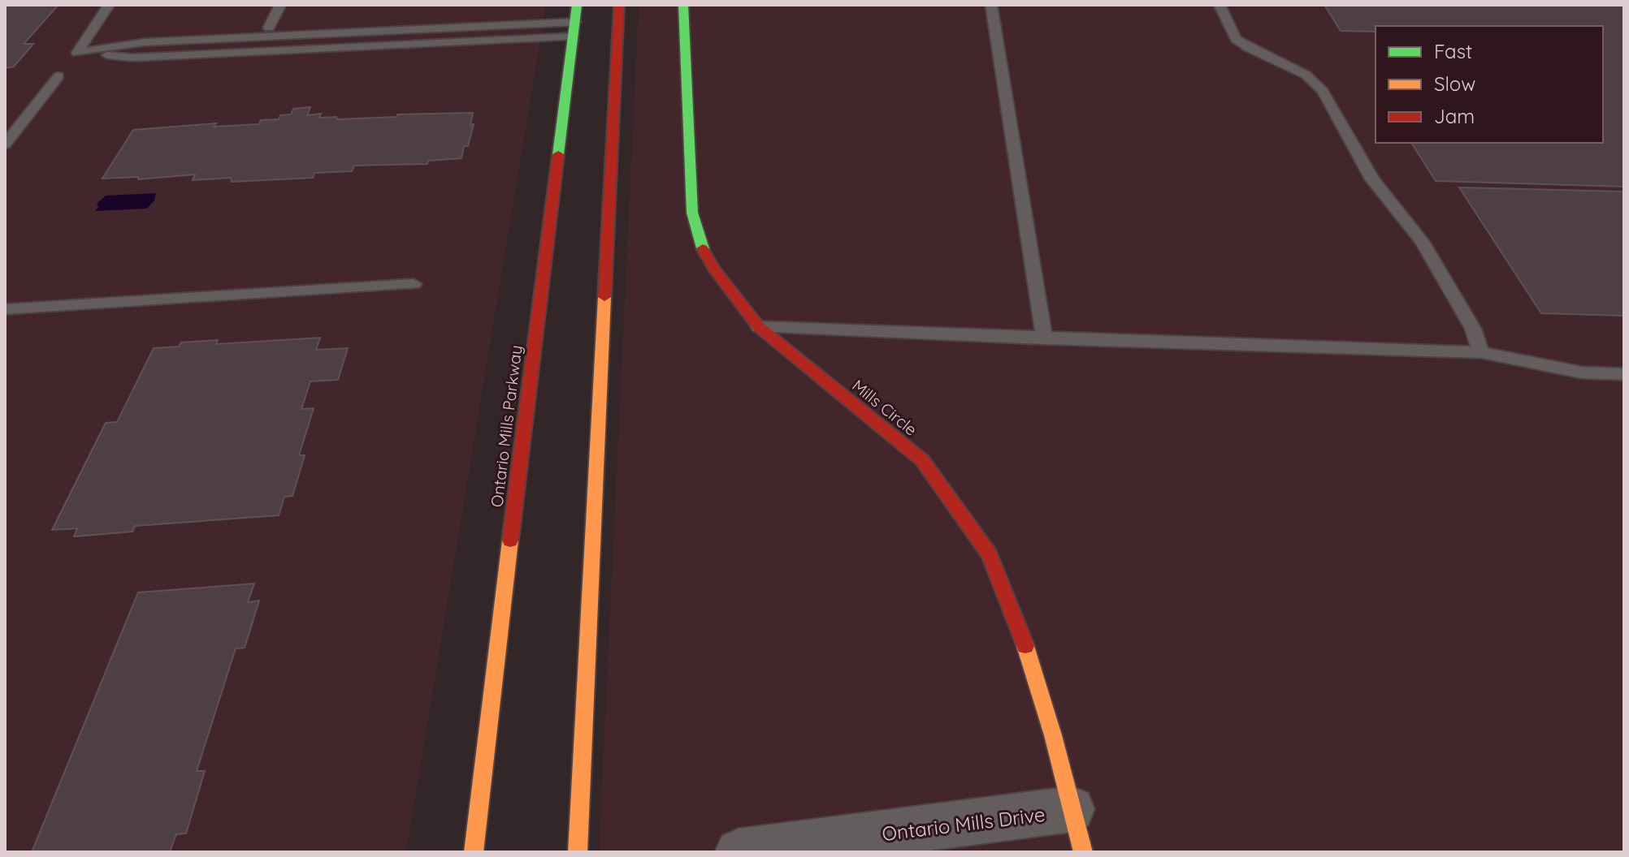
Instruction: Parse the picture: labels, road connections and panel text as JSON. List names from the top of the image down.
{
  "streets": {
    "main road": ["Mills Circle", "Ontario Mills Parkway"],
    "street": ["Ontario Mills Drive"]
  },
  "crossings": [
    ["Mills Circle", "Ontario Mills Drive"]
  ],
  "legend": ["Fast", "Slow", "Jam"]
}
